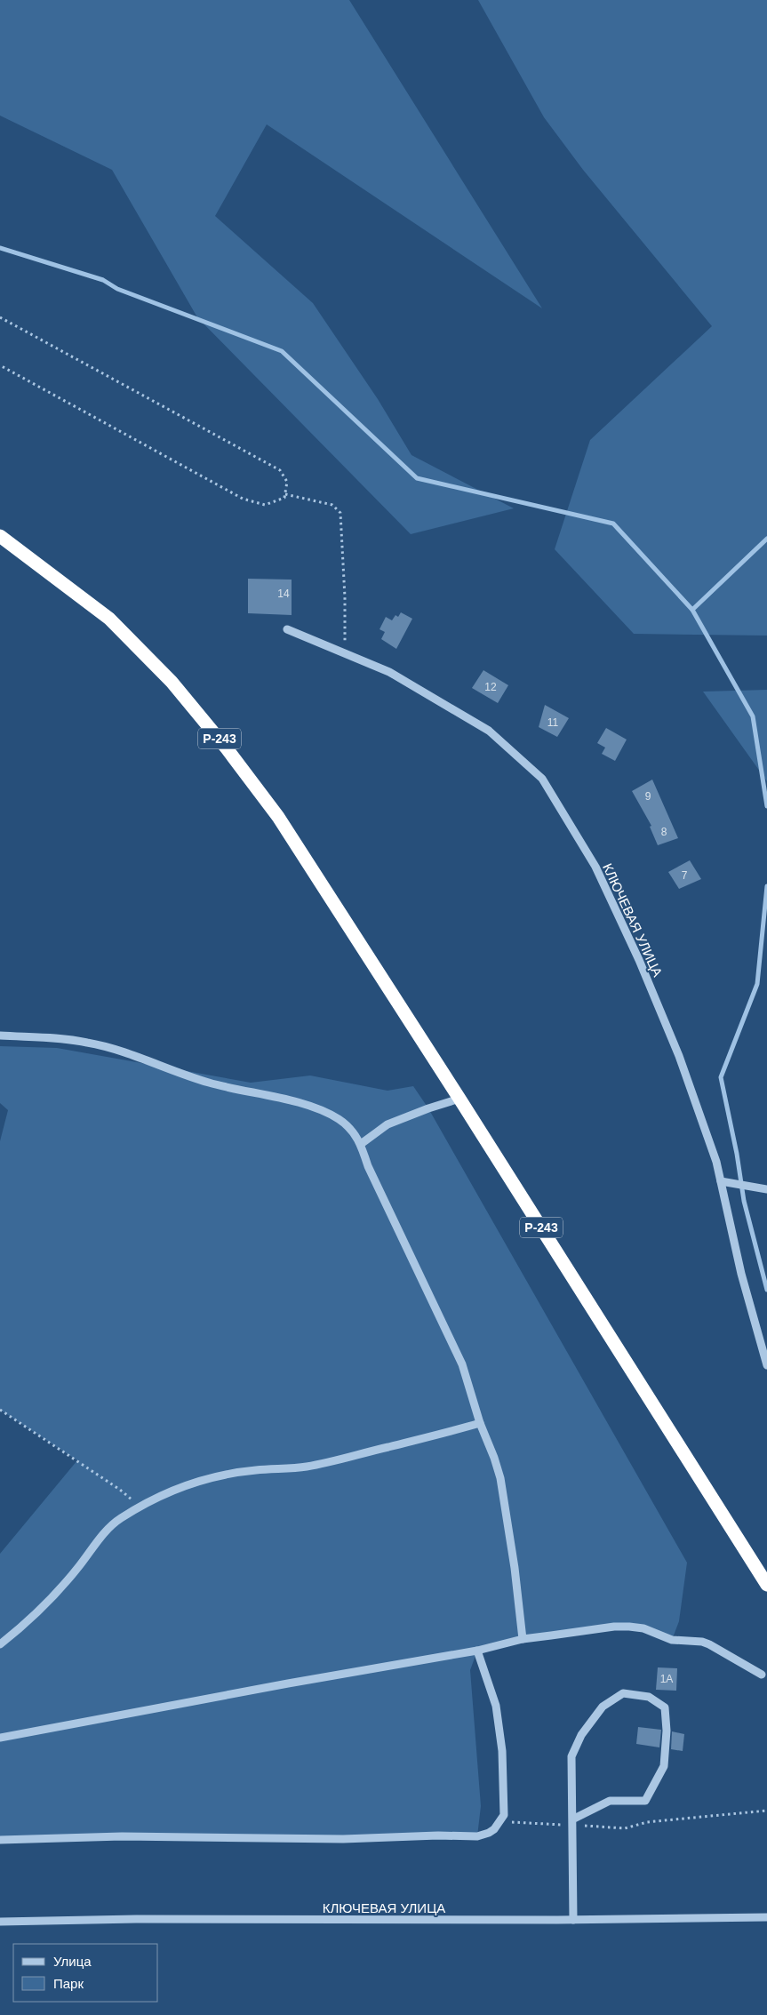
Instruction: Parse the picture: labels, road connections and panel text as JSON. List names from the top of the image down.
{
  "streets": {
    "highway": ["Р-243"],
    "street": ["КЛЮЧЕВАЯ УЛИЦА"]
  },
  "house_numbers": [
    "14",
    "12",
    "11",
    "9",
    "8",
    "7",
    "1А"
  ],
  "legend": ["Улица", "Парк"]
}
